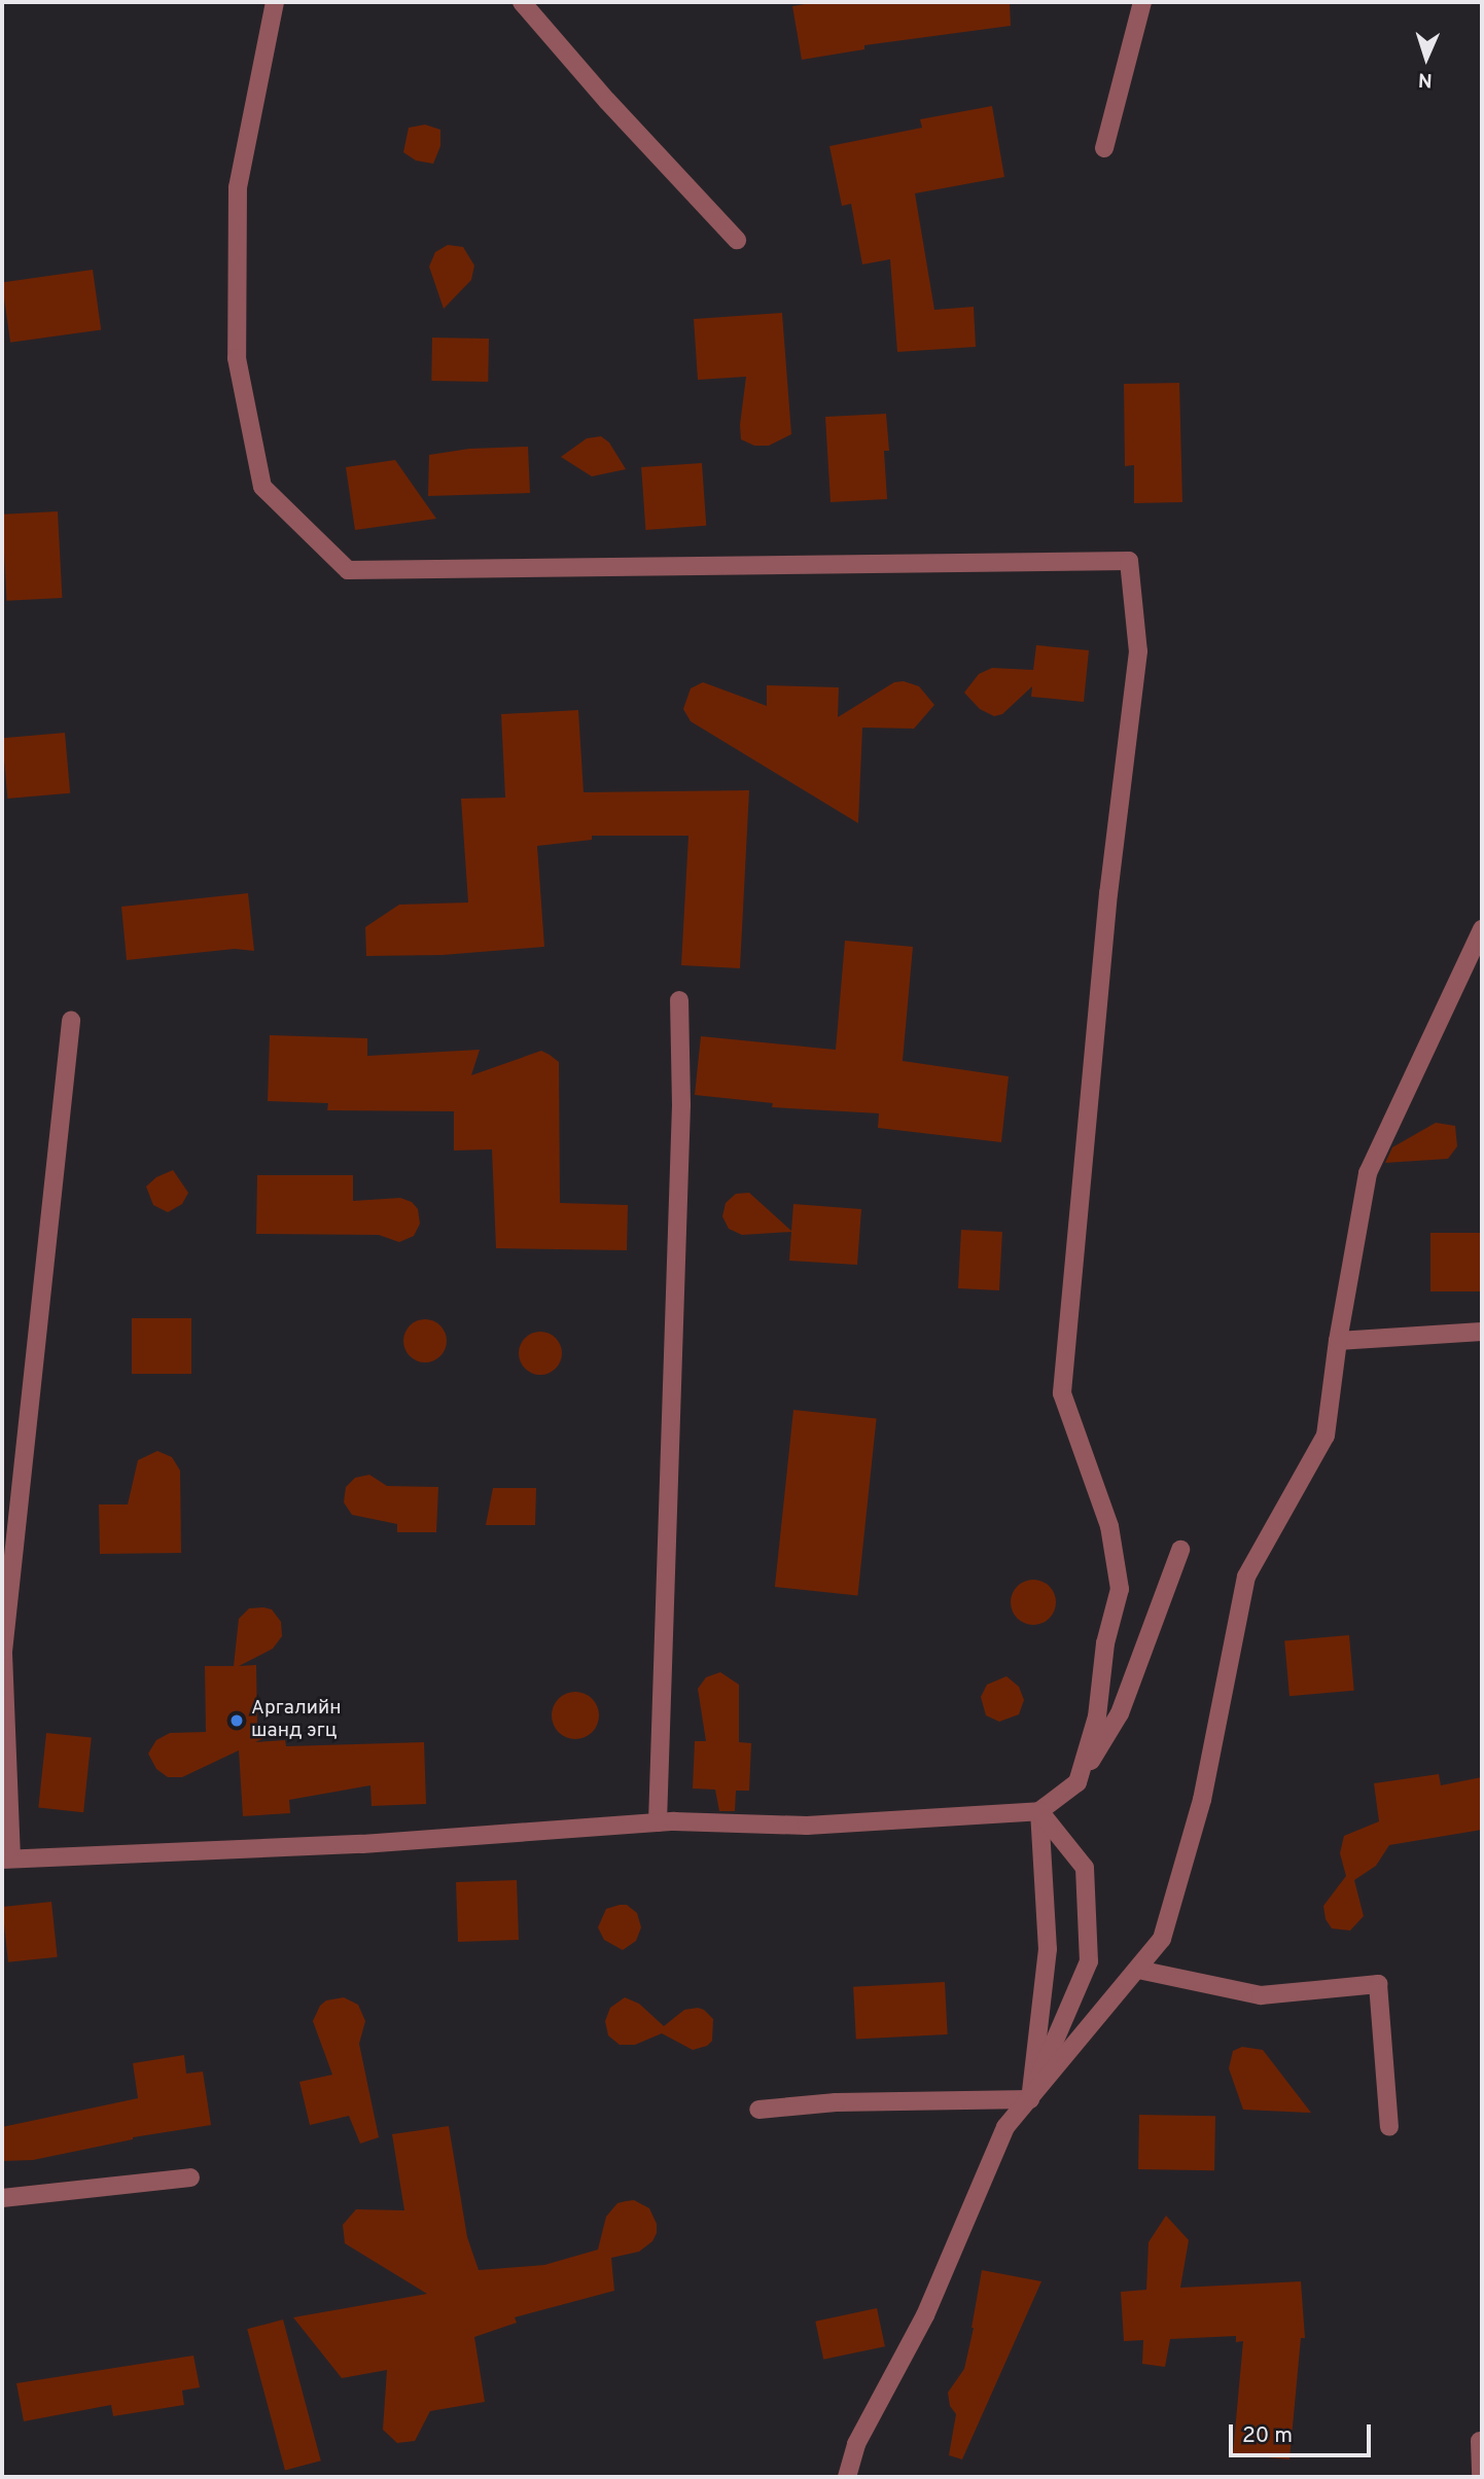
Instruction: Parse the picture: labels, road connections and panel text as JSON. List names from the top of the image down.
{
  "places": ["Аргалийн шанд эгц"],
  "scale_bar": "20 m",
  "north": "bottom"
}
